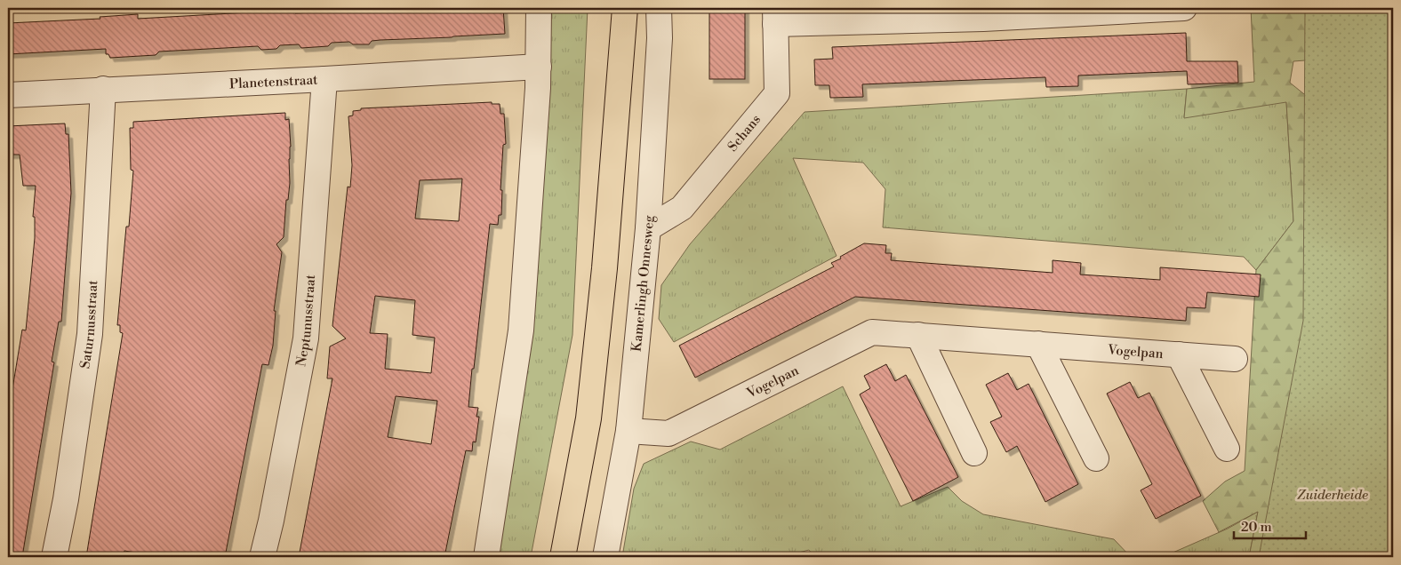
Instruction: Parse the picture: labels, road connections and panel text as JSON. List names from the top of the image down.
{
  "streets": {
    "street": [
      "Planetenstraat",
      "Schans",
      "Kamerlingh Onnesweg",
      "Neptunusstraat",
      "Saturnusstraat",
      "Vogelpan"
    ]
  },
  "crossings": [
    ["Planetenstraat", "Neptunusstraat"],
    ["Planetenstraat", "Saturnusstraat"],
    ["Schans", "Kamerlingh Onnesweg"],
    ["Kamerlingh Onnesweg", "Vogelpan"]
  ],
  "parks": ["Zuiderheide"],
  "scale_bar": "20 m"
}
